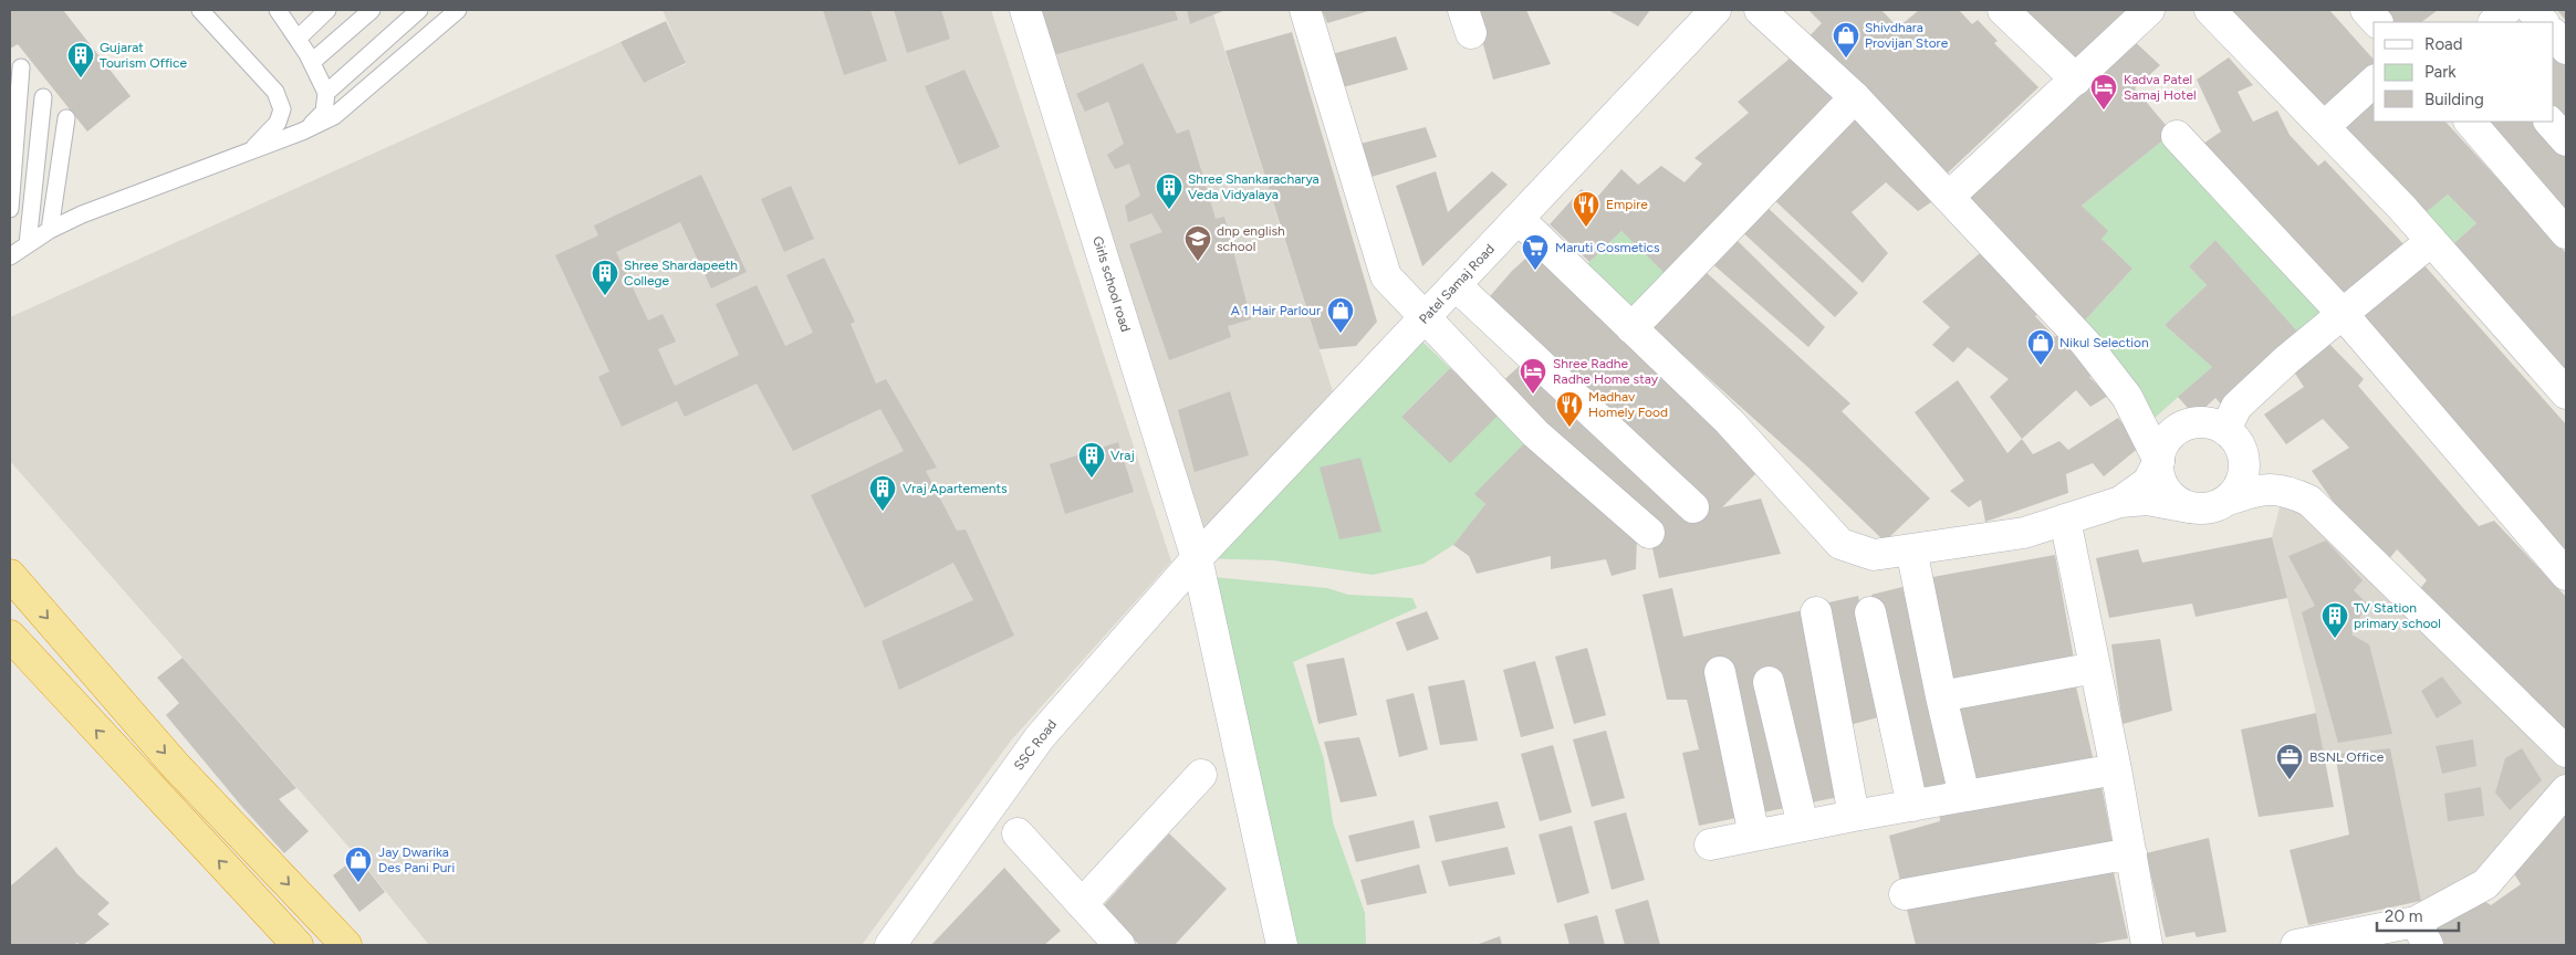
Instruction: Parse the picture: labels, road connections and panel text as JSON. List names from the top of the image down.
{
  "streets": {
    "street": ["Girls school road", "Patel Samaj Road", "SSC Road"]
  },
  "crossings": [
    ["Girls school road", "Patel Samaj Road"],
    ["Girls school road", "SSC Road"],
    ["Patel Samaj Road", "SSC Road"]
  ],
  "places": {
    "shop": [
      "Shivdhara Provijan Store",
      "A 1 Hair Parlour",
      "Nikul Selection",
      "Jay Dwarika Des Pani Puri"
    ],
    "building": [
      "Gujarat Tourism Office",
      "Shree Shankaracharya Veda Vidyalaya",
      "Shree Shardapeeth College",
      "Vraj",
      "Vraj Apartements",
      "TV Station primary school"
    ],
    "hotel": ["Kadva Patel Samaj Hotel", "Shree Radhe Radhe Home stay"],
    "restaurant": ["Empire", "Madhav Homely Food"],
    "school or university": ["dnp english school"],
    "supermarket": ["Maruti Cosmetics"],
    "office": ["BSNL Office"]
  },
  "legend": ["Road", "Park", "Building"],
  "scale_bar": "20 m"
}
